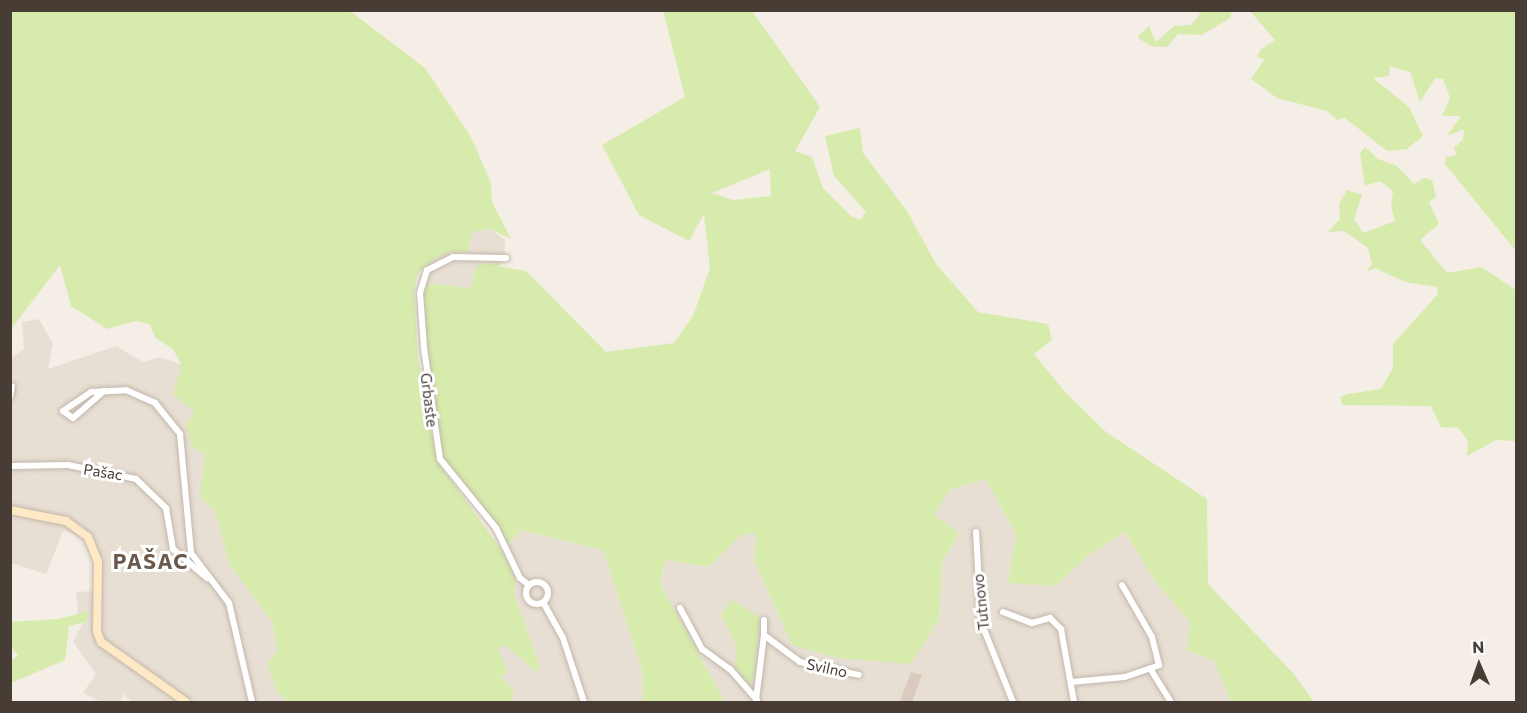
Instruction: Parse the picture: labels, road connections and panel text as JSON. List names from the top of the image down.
{
  "streets": {
    "street": [
      "Grbaste",
      "Pašac",
      "Tutnovo",
      "Svilno"
    ]
  },
  "districts": ["PAŠAC"],
  "north": "top"
}
